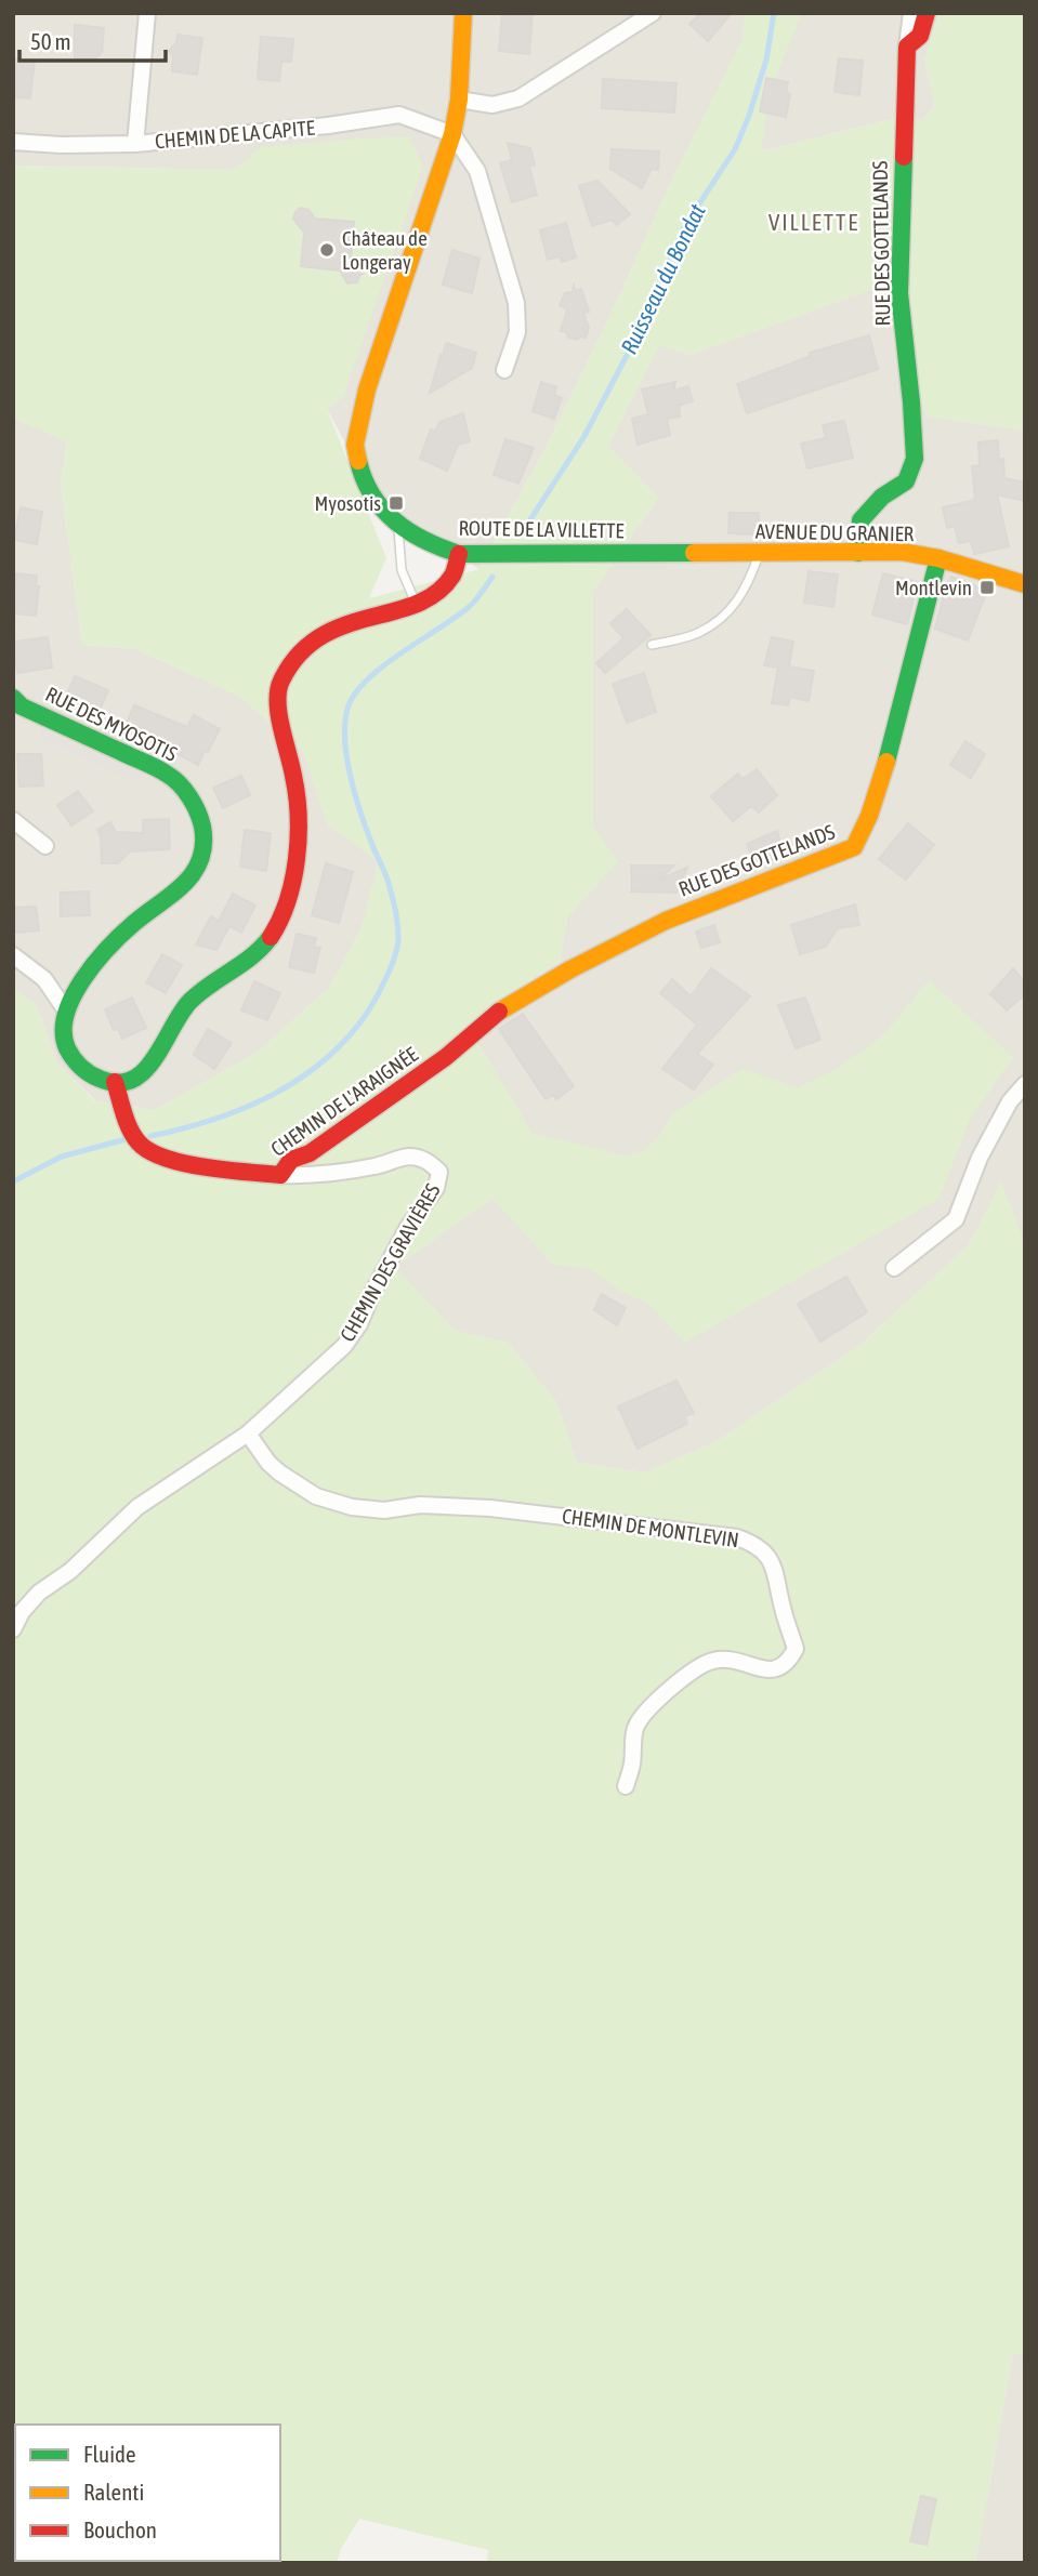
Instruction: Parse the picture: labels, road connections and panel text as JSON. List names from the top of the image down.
{
  "streets": {
    "street": [
      "CHEMIN DE LA CAPITE",
      "RUE DES GOTTELANDS",
      "ROUTE DE LA VILLETTE",
      "AVENUE DU GRANIER",
      "RUE DES MYOSOTIS",
      "CHEMIN DE L'ARAIGNÉE",
      "CHEMIN DES GRAVIÈRES",
      "CHEMIN DE MONTLEVIN"
    ]
  },
  "crossings": [
    ["CHEMIN DE LA CAPITE", "ROUTE DE LA VILLETTE"],
    ["RUE DES GOTTELANDS", "AVENUE DU GRANIER"],
    ["RUE DES GOTTELANDS", "CHEMIN DE L'ARAIGNÉE"],
    ["ROUTE DE LA VILLETTE", "AVENUE DU GRANIER"],
    ["CHEMIN DE L'ARAIGNÉE", "CHEMIN DES GRAVIÈRES"],
    ["CHEMIN DES GRAVIÈRES", "CHEMIN DE MONTLEVIN"]
  ],
  "districts": ["VILLETTE"],
  "water": ["Ruisseau du Bondat"],
  "places": {
    "other": ["Château de Longeray"],
    "transit": ["Myosotis", "Montlevin"]
  },
  "legend": ["Fluide", "Ralenti", "Bouchon"],
  "scale_bar": "50 m"
}
